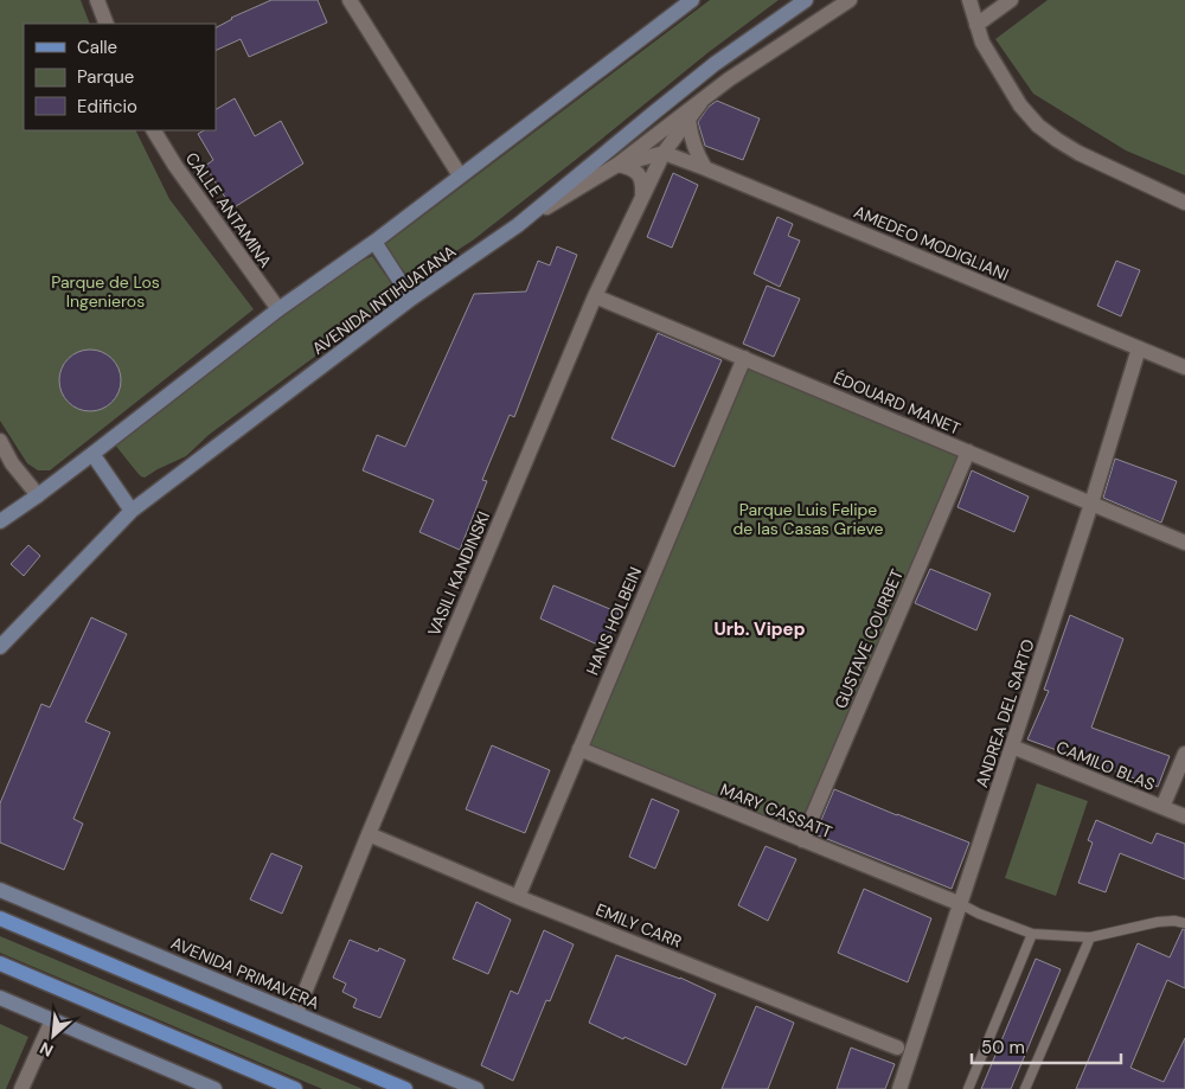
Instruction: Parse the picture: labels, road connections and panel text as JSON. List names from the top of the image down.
{
  "streets": {
    "main road": ["AVENIDA INTIHUATANA", "AVENIDA PRIMAVERA"],
    "street": [
      "CALLE ANTAMINA",
      "AMEDEO MODIGLIANI",
      "ÉDOUARD MANET",
      "VASILI KANDINSKI",
      "HANS HOLBEIN",
      "GUSTAVE COURBET",
      "ANDREA DEL SARTO",
      "CAMILO BLAS",
      "MARY CASSATT",
      "EMILY CARR"
    ]
  },
  "crossings": [
    ["AMEDEO MODIGLIANI", "VASILI KANDINSKI"],
    ["AMEDEO MODIGLIANI", "ANDREA DEL SARTO"],
    ["ÉDOUARD MANET", "VASILI KANDINSKI"],
    ["ÉDOUARD MANET", "HANS HOLBEIN"],
    ["ÉDOUARD MANET", "GUSTAVE COURBET"],
    ["ÉDOUARD MANET", "ANDREA DEL SARTO"],
    ["VASILI KANDINSKI", "EMILY CARR"],
    ["VASILI KANDINSKI", "AVENIDA PRIMAVERA"],
    ["HANS HOLBEIN", "MARY CASSATT"],
    ["HANS HOLBEIN", "EMILY CARR"],
    ["GUSTAVE COURBET", "MARY CASSATT"],
    ["ANDREA DEL SARTO", "CAMILO BLAS"],
    ["ANDREA DEL SARTO", "MARY CASSATT"]
  ],
  "districts": ["Urb. Vipep"],
  "parks": ["Parque de Los Ingenieros", "Parque Luis Felipe de las Casas Grieve"],
  "legend": ["Calle", "Parque", "Edificio"],
  "scale_bar": "50 m",
  "north": "bottom left"
}
